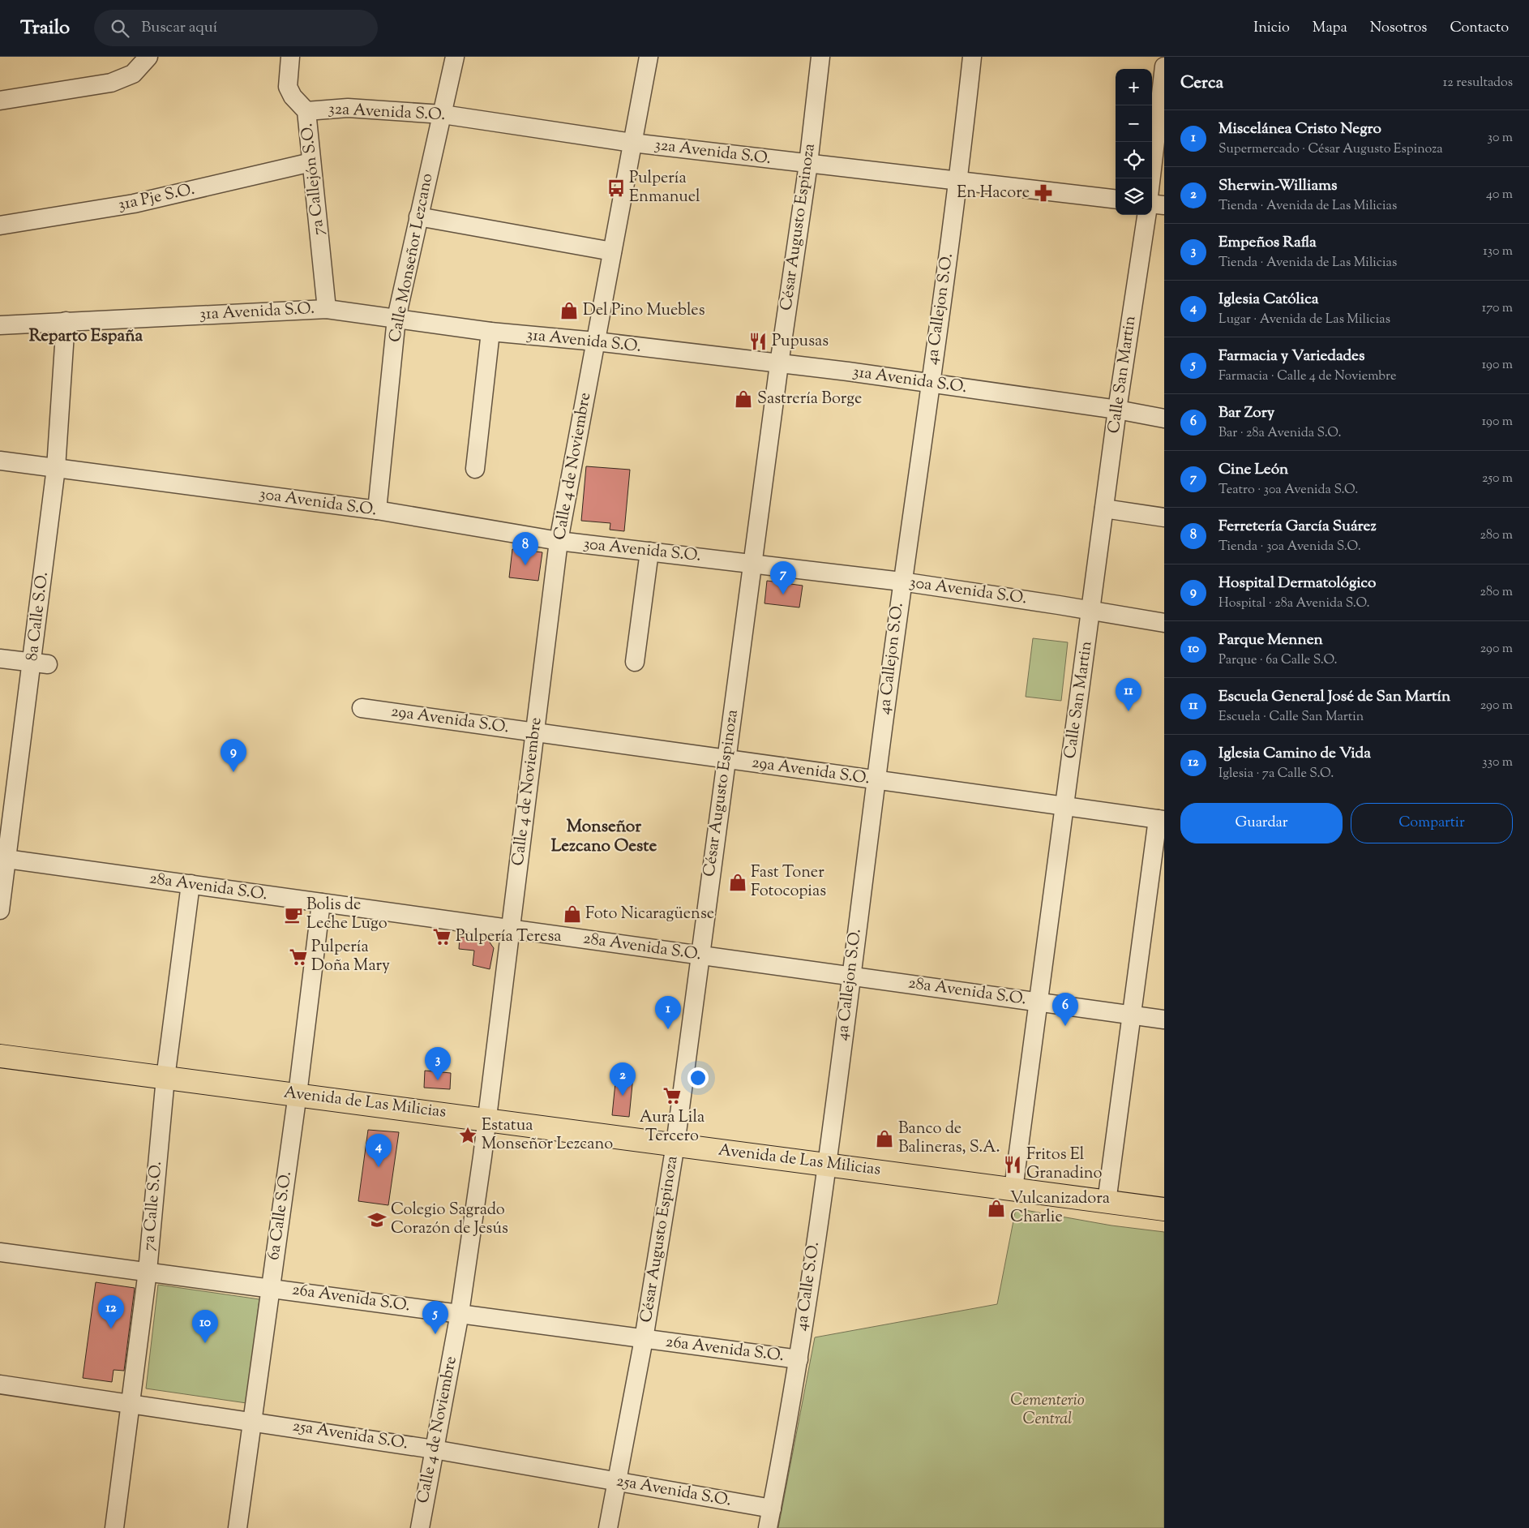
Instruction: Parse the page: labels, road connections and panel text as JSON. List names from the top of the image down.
{
  "streets": {
    "main road": ["Avenida de Las Milicias"],
    "street": [
      "32a Avenida S.O.",
      "7a Callejón S.O.",
      "31a Pje S.O.",
      "César Augusto Espinoza",
      "Calle Monseñor Lezcano",
      "4a Callejon S.O.",
      "31a Avenida S.O.",
      "Calle San Martin",
      "Calle 4 de Noviembre",
      "30a Avenida S.O.",
      "8a Calle S.O.",
      "29a Avenida S.O.",
      "28a Avenida S.O.",
      "7a Calle S.O.",
      "6a Calle S.O.",
      "4a Calle S.O.",
      "26a Avenida S.O.",
      "25a Avenida S.O."
    ]
  },
  "crossings": [
    ["32a Avenida S.O.", "7a Callejón S.O."],
    ["32a Avenida S.O.", "César Augusto Espinoza"],
    ["32a Avenida S.O.", "Calle Monseñor Lezcano"],
    ["32a Avenida S.O.", "4a Callejon S.O."],
    ["32a Avenida S.O.", "Calle 4 de Noviembre"],
    ["7a Callejón S.O.", "31a Pje S.O."],
    ["7a Callejón S.O.", "31a Avenida S.O."],
    ["César Augusto Espinoza", "31a Avenida S.O."],
    ["César Augusto Espinoza", "30a Avenida S.O."],
    ["César Augusto Espinoza", "29a Avenida S.O."],
    ["César Augusto Espinoza", "28a Avenida S.O."],
    ["César Augusto Espinoza", "Avenida de Las Milicias"],
    ["César Augusto Espinoza", "26a Avenida S.O."],
    ["César Augusto Espinoza", "25a Avenida S.O."],
    ["Calle Monseñor Lezcano", "31a Avenida S.O."],
    ["Calle Monseñor Lezcano", "30a Avenida S.O."],
    ["4a Callejon S.O.", "31a Avenida S.O."],
    ["4a Callejon S.O.", "30a Avenida S.O."],
    ["4a Callejon S.O.", "29a Avenida S.O."],
    ["4a Callejon S.O.", "28a Avenida S.O."],
    ["4a Callejon S.O.", "Avenida de Las Milicias"],
    ["4a Callejon S.O.", "4a Calle S.O."],
    ["31a Avenida S.O.", "Calle San Martin"],
    ["31a Avenida S.O.", "Calle 4 de Noviembre"],
    ["31a Avenida S.O.", "8a Calle S.O."],
    ["Calle San Martin", "30a Avenida S.O."],
    ["Calle San Martin", "29a Avenida S.O."],
    ["Calle San Martin", "28a Avenida S.O."],
    ["Calle San Martin", "Avenida de Las Milicias"],
    ["Calle 4 de Noviembre", "30a Avenida S.O."],
    ["Calle 4 de Noviembre", "29a Avenida S.O."],
    ["Calle 4 de Noviembre", "28a Avenida S.O."],
    ["Calle 4 de Noviembre", "Avenida de Las Milicias"],
    ["Calle 4 de Noviembre", "26a Avenida S.O."],
    ["Calle 4 de Noviembre", "25a Avenida S.O."],
    ["30a Avenida S.O.", "8a Calle S.O."],
    ["8a Calle S.O.", "28a Avenida S.O."],
    ["28a Avenida S.O.", "7a Calle S.O."],
    ["28a Avenida S.O.", "6a Calle S.O."],
    ["Avenida de Las Milicias", "7a Calle S.O."],
    ["Avenida de Las Milicias", "6a Calle S.O."],
    ["Avenida de Las Milicias", "4a Calle S.O."],
    ["7a Calle S.O.", "26a Avenida S.O."],
    ["7a Calle S.O.", "25a Avenida S.O."],
    ["6a Calle S.O.", "26a Avenida S.O."],
    ["6a Calle S.O.", "25a Avenida S.O."],
    ["4a Calle S.O.", "26a Avenida S.O."],
    ["4a Calle S.O.", "25a Avenida S.O."]
  ],
  "districts": ["Reparto España", "Monseñor Lezcano Oeste"],
  "parks": ["Cementerio Central"],
  "places": {
    "bus stop": ["Pulpería Enmanuel"],
    "pharmacy": ["En Hacore"],
    "shop": [
      "Del Pino Muebles",
      "Sastrería Borge",
      "Fast Toner Fotocopias",
      "Foto Nicaragüense",
      "Banco de Balineras, S.A.",
      "Vulcanizadora Charlie"
    ],
    "restaurant": ["Pupusas", "Fritos El Granadino"],
    "cafe": ["Bolis de Leche Lugo"],
    "supermarket": ["Pulpería Teresa", "Pulpería Doña Mary", "Aura Lila Tercero"],
    "place": ["Estatua Monseñor Lezcano"],
    "school or university": ["Colegio Sagrado Corazón de Jesús"]
  },
  "page": {
    "header": "Trailo",
    "search": "Buscar aquí",
    "nav": [
      "Inicio",
      "Mapa",
      "Nosotros",
      "Contacto"
    ],
    "heading": ["Cerca", "12 resultados"],
    "map_buttons": ["+", "−"],
    "list": [
      {
        "mark": "1",
        "name": "Miscelánea Cristo Negro",
        "note": "Supermercado · César Augusto Espinoza",
        "value": "30 m"
      },
      {
        "mark": "2",
        "name": "Sherwin-Williams",
        "note": "Tienda · Avenida de Las Milicias",
        "value": "40 m"
      },
      {
        "mark": "3",
        "name": "Empeños Rafla",
        "note": "Tienda · Avenida de Las Milicias",
        "value": "130 m"
      },
      {
        "mark": "4",
        "name": "Iglesia Católica",
        "note": "Lugar · Avenida de Las Milicias",
        "value": "170 m"
      },
      {
        "mark": "5",
        "name": "Farmacia y Variedades",
        "note": "Farmacia · Calle 4 de Noviembre",
        "value": "190 m"
      },
      {
        "mark": "6",
        "name": "Bar Zory",
        "note": "Bar · 28a Avenida S.O.",
        "value": "190 m"
      },
      {
        "mark": "7",
        "name": "Cine León",
        "note": "Teatro · 30a Avenida S.O.",
        "value": "250 m"
      },
      {
        "mark": "8",
        "name": "Ferretería García Suárez",
        "note": "Tienda · 30a Avenida S.O.",
        "value": "280 m"
      },
      {
        "mark": "9",
        "name": "Hospital Dermatológico",
        "note": "Hospital · 28a Avenida S.O.",
        "value": "280 m"
      },
      {
        "mark": "10",
        "name": "Parque Mennen",
        "note": "Parque · 6a Calle S.O.",
        "value": "290 m"
      },
      {
        "mark": "11",
        "name": "Escuela General José de San Martín",
        "note": "Escuela · Calle San Martin",
        "value": "290 m"
      },
      {
        "mark": "12",
        "name": "Iglesia Camino de Vida",
        "note": "Iglesia · 7a Calle S.O.",
        "value": "330 m"
      }
    ],
    "pins": [
      "8",
      "7",
      "11",
      "9",
      "6",
      "1",
      "3",
      "2",
      "4",
      "12",
      "5",
      "10"
    ],
    "buttons": ["Guardar", "Compartir"]
  }
}
